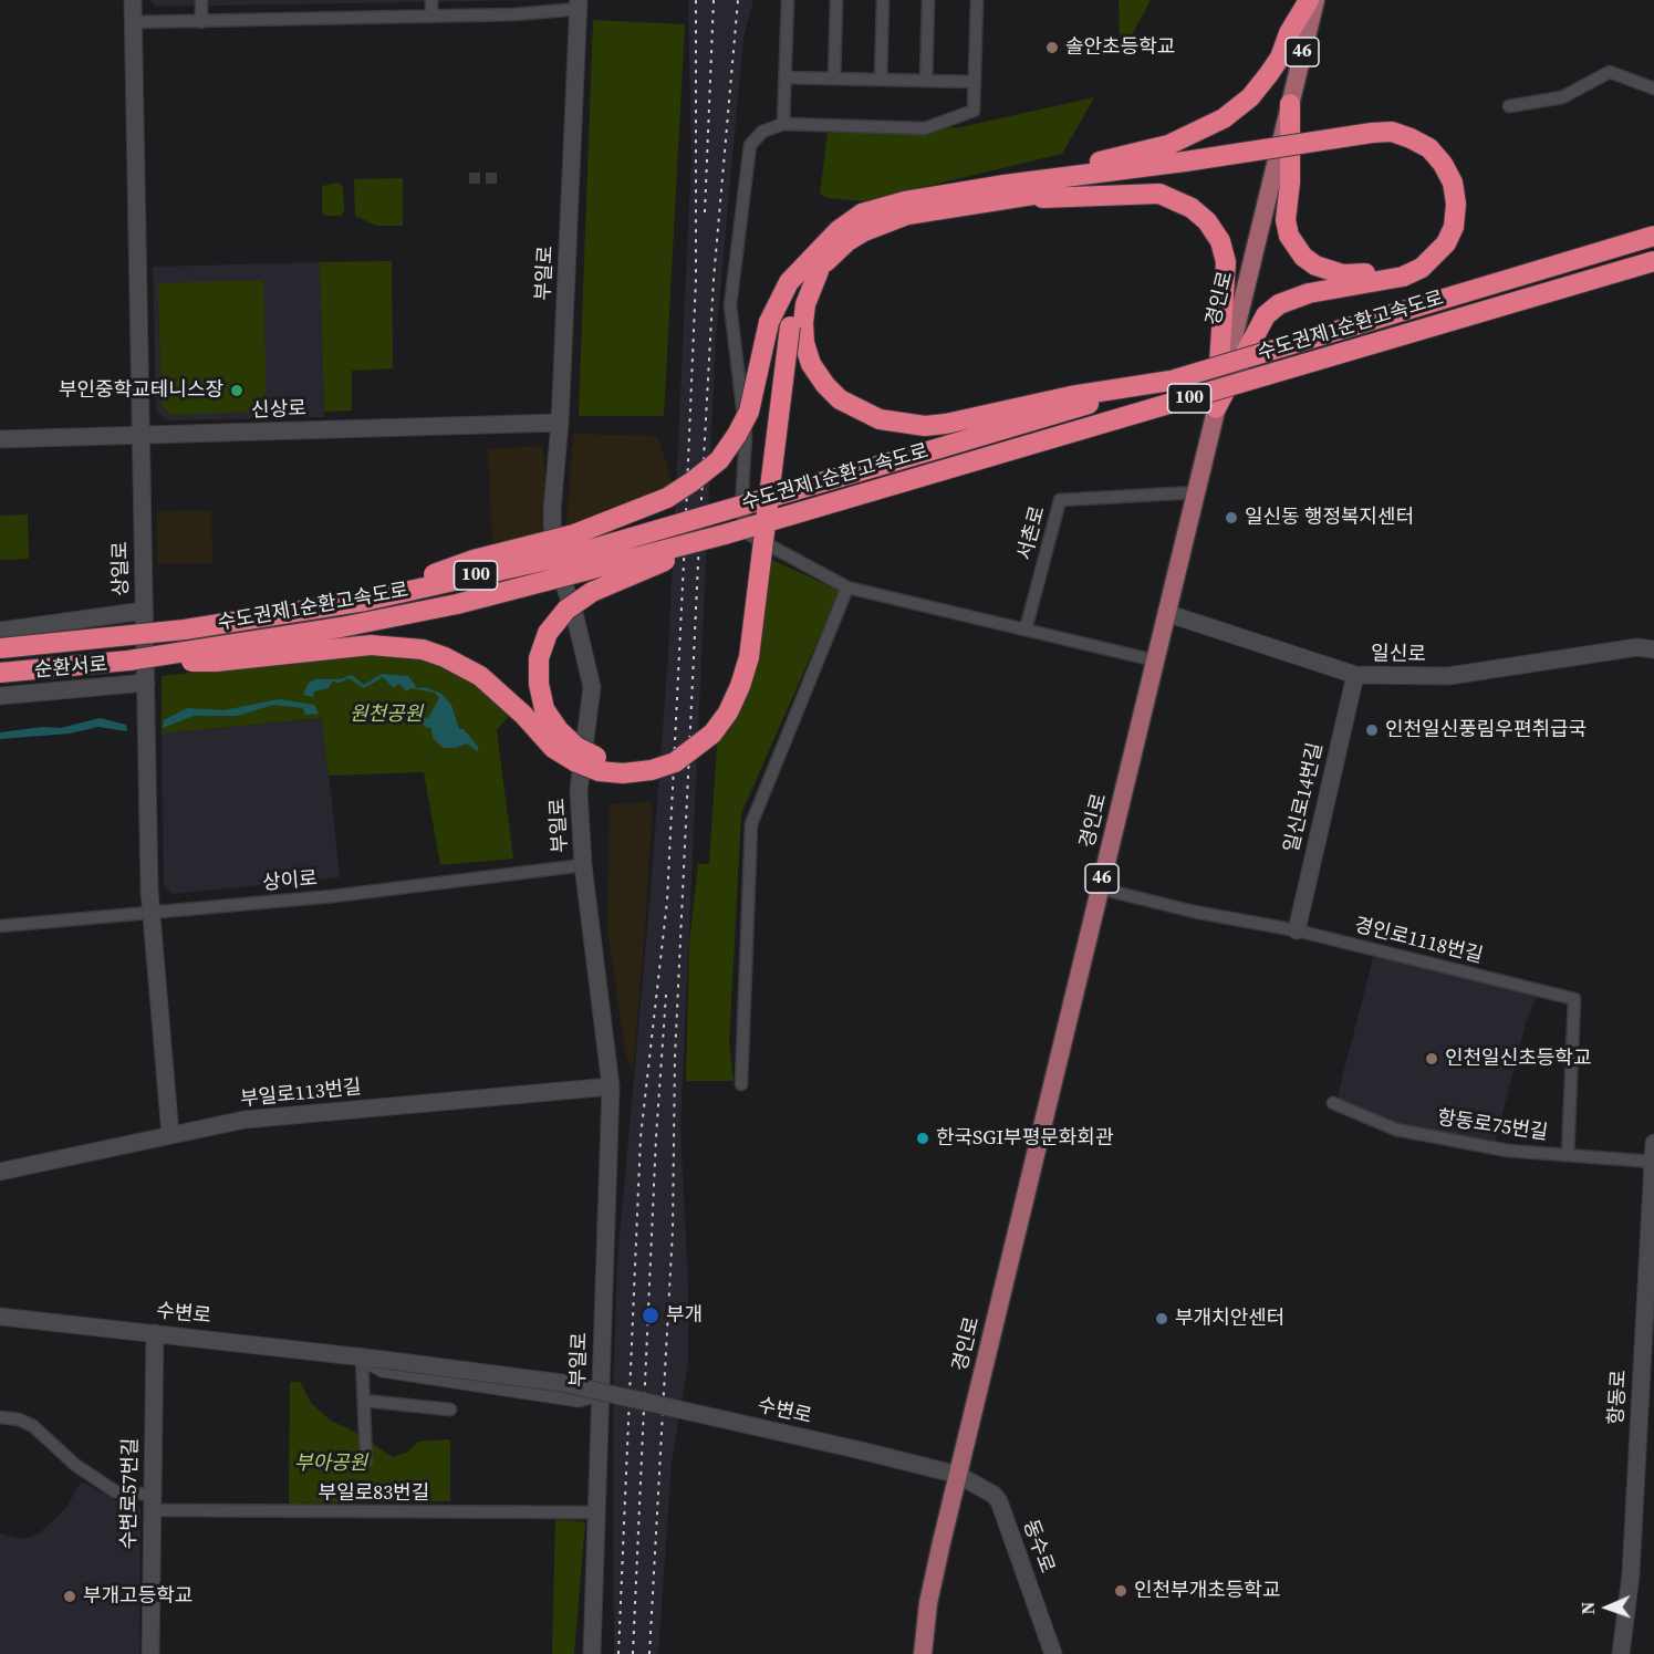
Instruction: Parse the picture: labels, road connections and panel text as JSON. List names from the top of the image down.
{
  "streets": {
    "highway": ["수도권제1순환고속도로", "100"],
    "main road": ["46", "경인로"],
    "street": [
      "부일로",
      "신상로",
      "서촌로",
      "상일로",
      "일신로",
      "순환서로",
      "일신로14번길",
      "상이로",
      "경인로1118번길",
      "부일로113번길",
      "항동로75번길",
      "수변로",
      "항동로",
      "수변로57번길",
      "부일로83번길",
      "동수로"
    ]
  },
  "crossings": [
    ["부일로", "신상로"],
    ["부일로", "상이로"],
    ["부일로", "부일로113번길"],
    ["부일로", "수변로"],
    ["부일로", "부일로83번길"],
    ["경인로", "서촌로"],
    ["경인로", "일신로"],
    ["경인로", "경인로1118번길"],
    ["경인로", "수변로"],
    ["경인로", "동수로"],
    ["신상로", "상일로"],
    ["상일로", "순환서로"],
    ["상일로", "상이로"],
    ["상일로", "부일로113번길"],
    ["일신로", "일신로14번길"],
    ["일신로14번길", "경인로1118번길"],
    ["경인로1118번길", "항동로75번길"],
    ["항동로75번길", "항동로"],
    ["수변로", "수변로57번길"],
    ["수변로", "동수로"],
    ["수변로57번길", "부일로83번길"]
  ],
  "parks": ["원천공원", "부아공원"],
  "places": [
    "솔안초등학교",
    "부인중학교테니스장",
    "일신동 행정복지센터",
    "인천일신풍림우편취급국",
    "인천일신초등학교",
    "한국SGI부평문화회관",
    "부개",
    "부개치안센터",
    "인천부개초등학교",
    "부개고등학교"
  ],
  "north": "left"
}
